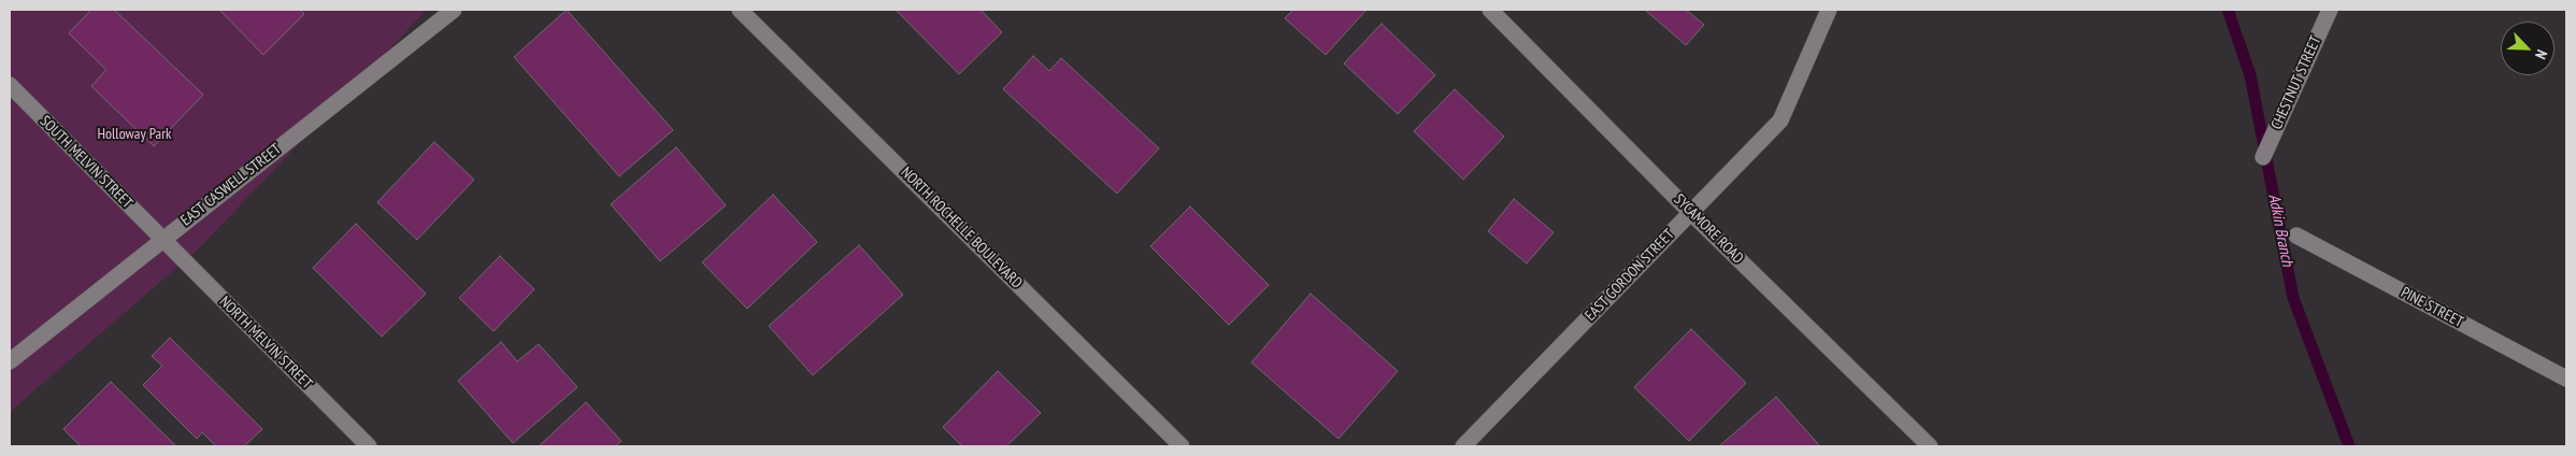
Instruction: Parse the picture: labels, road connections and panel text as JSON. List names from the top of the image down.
{
  "streets": {
    "street": [
      "CHESTNUT STREET",
      "SOUTH MELVIN STREET",
      "EAST CASWELL STREET",
      "NORTH ROCHELLE BOULEVARD",
      "SYCAMORE ROAD",
      "EAST GORDON STREET",
      "PINE STREET",
      "NORTH MELVIN STREET"
    ]
  },
  "crossings": [
    ["SOUTH MELVIN STREET", "EAST CASWELL STREET"],
    ["SOUTH MELVIN STREET", "NORTH MELVIN STREET"],
    ["EAST CASWELL STREET", "NORTH MELVIN STREET"],
    ["SYCAMORE ROAD", "EAST GORDON STREET"]
  ],
  "water": ["Adkin Branch"],
  "parks": ["Holloway Park"],
  "north": "bottom right"
}
